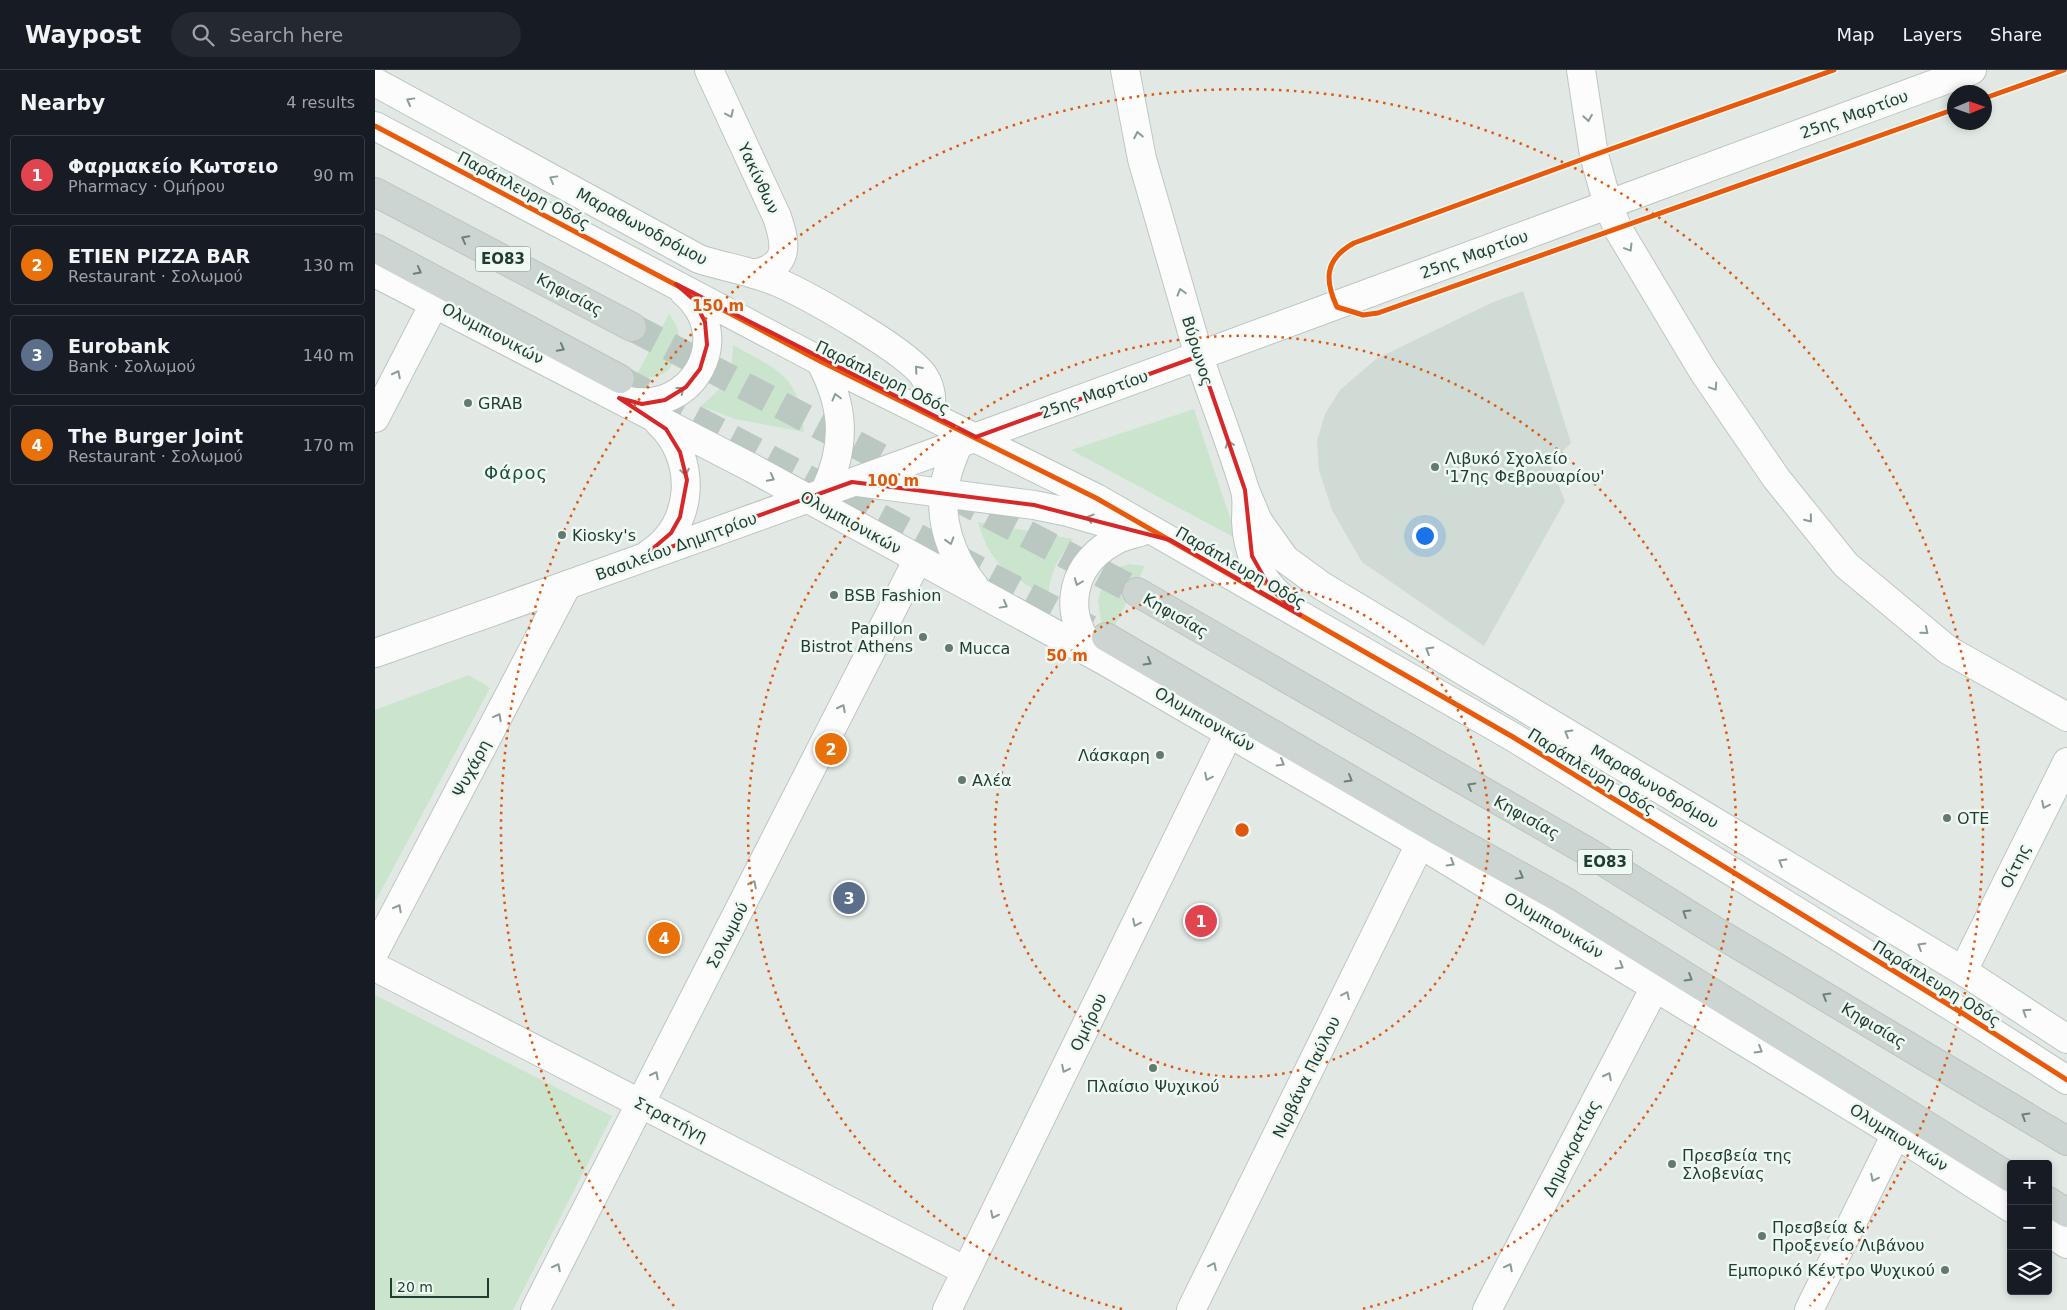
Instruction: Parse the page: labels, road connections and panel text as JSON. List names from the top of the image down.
{
  "streets": {
    "main road": ["ΕΟ83", "Κηφισίας"],
    "street": [
      "25ης Μαρτίου",
      "Υακίνθων",
      "Παράπλευρη Οδός",
      "Μαραθωνοδρόμου",
      "Ολυμπιονικών",
      "Βύρωνος",
      "Βασιλείου Δημητρίου",
      "Ψυχάρη",
      "Οίτης",
      "Σολωμού",
      "Ομήρου",
      "Νιρβάνα Παύλου",
      "Στρατήγη",
      "Δημοκρατίας"
    ]
  },
  "crossings": [
    ["25ης Μαρτίου", "Παράπλευρη Οδός"],
    ["25ης Μαρτίου", "Βύρωνος"],
    ["25ης Μαρτίου", "Βασιλείου Δημητρίου"],
    ["Υακίνθων", "Μαραθωνοδρόμου"],
    ["Παράπλευρη Οδός", "Μαραθωνοδρόμου"],
    ["Παράπλευρη Οδός", "Βύρωνος"],
    ["Παράπλευρη Οδός", "Βασιλείου Δημητρίου"],
    ["Μαραθωνοδρόμου", "Βύρωνος"],
    ["Μαραθωνοδρόμου", "Οίτης"],
    ["Ολυμπιονικών", "Βασιλείου Δημητρίου"],
    ["Ολυμπιονικών", "Σολωμού"],
    ["Ολυμπιονικών", "Ομήρου"],
    ["Ολυμπιονικών", "Νιρβάνα Παύλου"],
    ["Ολυμπιονικών", "Δημοκρατίας"],
    ["Βασιλείου Δημητρίου", "Ψυχάρη"],
    ["Σολωμού", "Στρατήγη"],
    ["Ομήρου", "Στρατήγη"]
  ],
  "one_way": [
    "Μαραθωνοδρόμου",
    "Ολυμπιονικών",
    "Βύρωνος",
    "Ψυχάρη",
    "Οίτης",
    "Σολωμού",
    "Ομήρου",
    "Νιρβάνα Παύλου",
    "Δημοκρατίας"
  ],
  "districts": ["Φάρος"],
  "places": [
    "GRAB",
    "Λιβυκό Σχολείο '17ης Φεβρουαρίου'",
    "Kiosky's",
    "BSB Fashion",
    "Papillon Bistrot Athens",
    "Mucca",
    "Λάσκαρη",
    "Αλέα",
    "ΟΤΕ",
    "Πλαίσιο Ψυχικού",
    "Πρεσβεία της Σλοβενίας",
    "Πρεσβεία & Προξενείο Λιβάνου",
    "Εμπορικό Κέντρο Ψυχικού"
  ],
  "scale_bar": "20 m",
  "north": "right",
  "page": {
    "header": "Waypost",
    "search": "Search here",
    "nav": ["Map", "Layers", "Share"],
    "heading": ["Nearby", "4 results"],
    "list": [
      {
        "mark": "1",
        "name": "Φαρμακείο Κωτσειο",
        "note": "Pharmacy · Ομήρου",
        "value": "90 m"
      },
      {
        "mark": "2",
        "name": "ETIEN PIZZA BAR",
        "note": "Restaurant · Σολωμού",
        "value": "130 m"
      },
      {
        "mark": "3",
        "name": "Eurobank",
        "note": "Bank · Σολωμού",
        "value": "140 m"
      },
      {
        "mark": "4",
        "name": "The Burger Joint",
        "note": "Restaurant · Σολωμού",
        "value": "170 m"
      }
    ],
    "pins": [
      "2",
      "3",
      "1",
      "4"
    ],
    "map_buttons": ["+", "−"],
    "scale": "20 m"
  },
  "rings": ["150 m", "100 m", "50 m"]
}
